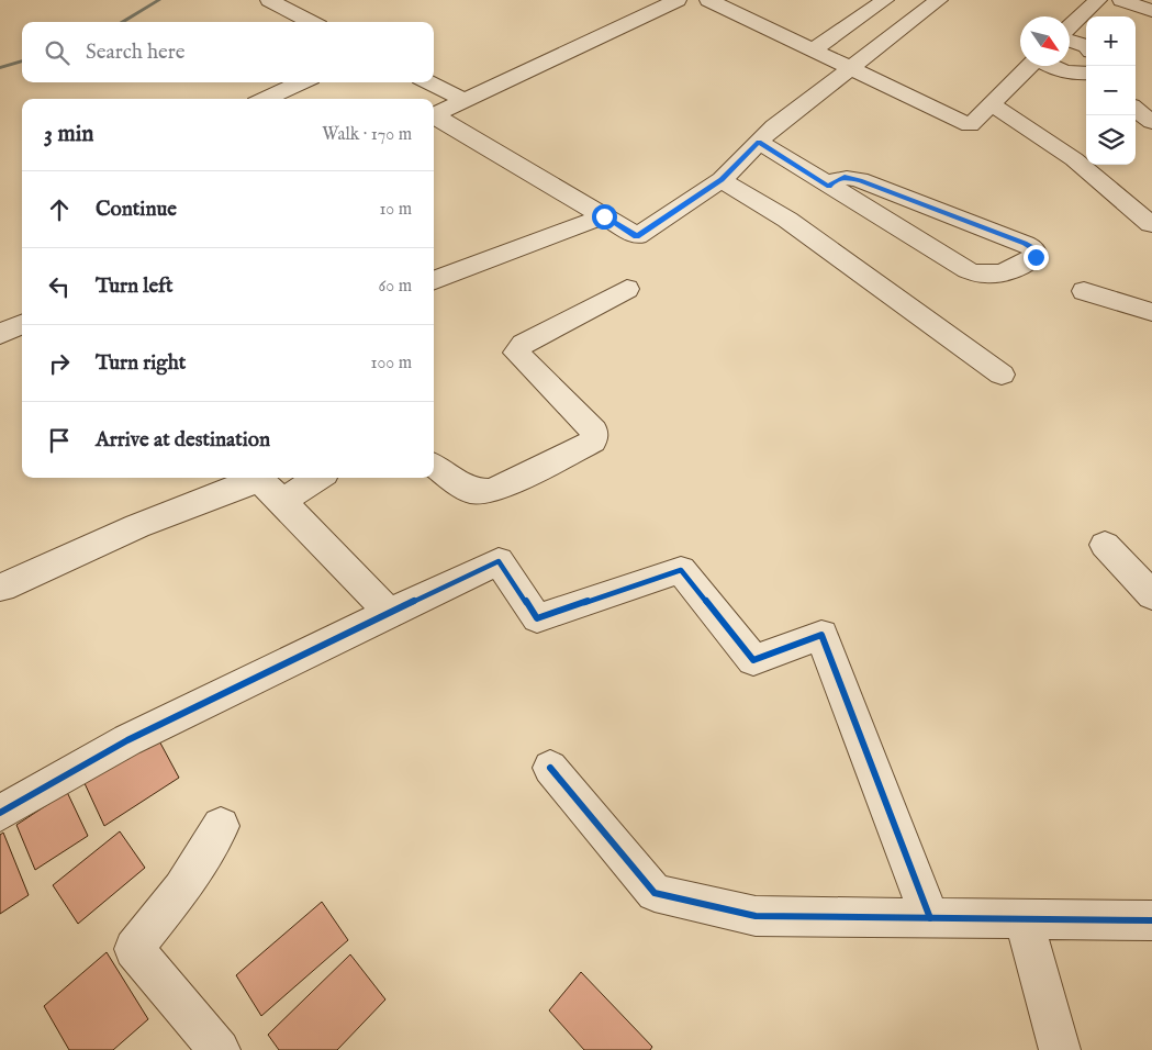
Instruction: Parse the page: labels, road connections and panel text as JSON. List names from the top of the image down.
{
  "north": "bottom right",
  "page": {
    "map_buttons": ["+", "−"],
    "search": "Search here",
    "heading": ["3 min", "Walk · 170 m"],
    "list": [
      ["Continue", "10 m"],
      ["Turn left", "60 m"],
      ["Turn right", "100 m"],
      "Arrive at destination"
    ]
  }
}
